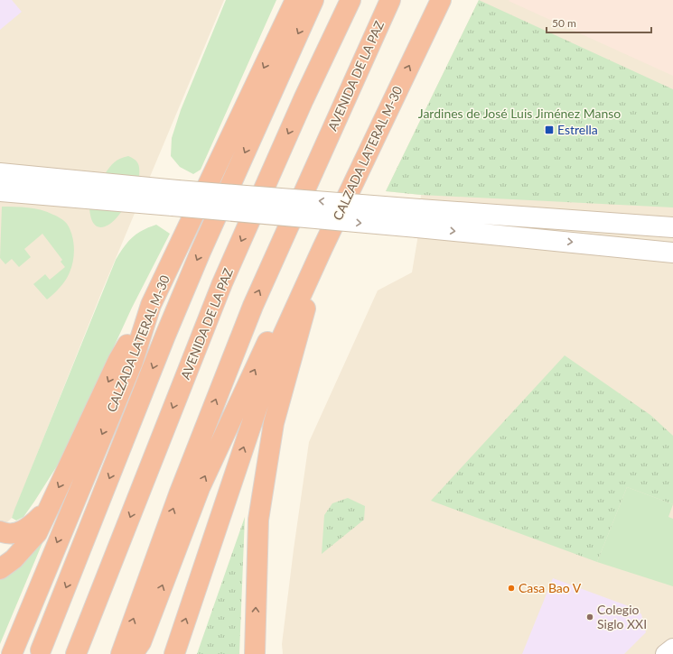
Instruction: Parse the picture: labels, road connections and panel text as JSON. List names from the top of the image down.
{
  "streets": {
    "highway": ["AVENIDA DE LA PAZ", "CALZADA LATERAL M-30"]
  },
  "parks": ["Jardines de José Luis Jiménez Manso"],
  "places": {
    "transit": ["Estrella"],
    "other": ["Casa Bao V", "Colegio Siglo XXI"]
  },
  "scale_bar": "50 m"
}
